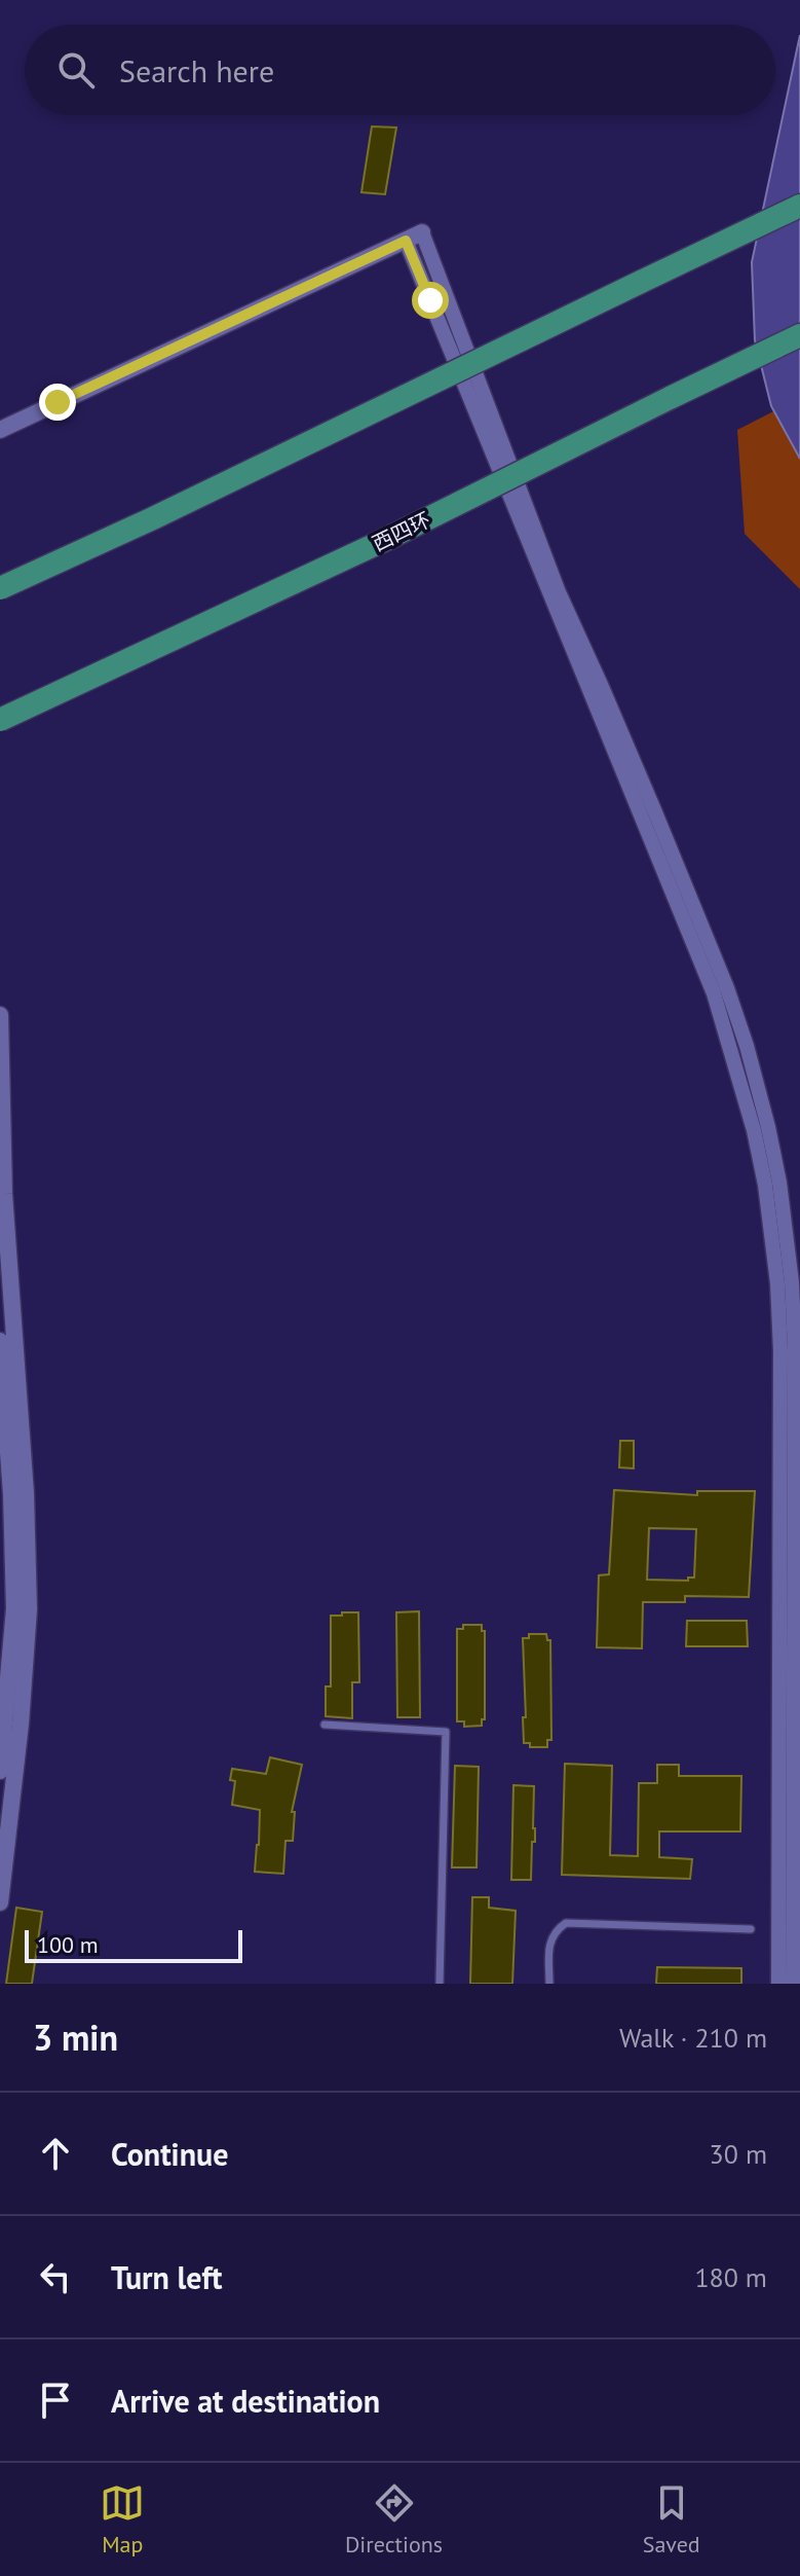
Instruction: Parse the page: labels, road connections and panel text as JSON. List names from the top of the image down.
{
  "streets": {
    "highway": ["西四环"]
  },
  "scale_bar": "100 m",
  "page": {
    "search": "Search here",
    "scale": "100 m",
    "heading": ["3 min", "Walk · 210 m"],
    "list": [
      ["Continue", "30 m"],
      ["Turn left", "180 m"],
      "Arrive at destination"
    ],
    "nav": ["Map", "Directions", "Saved"]
  }
}
